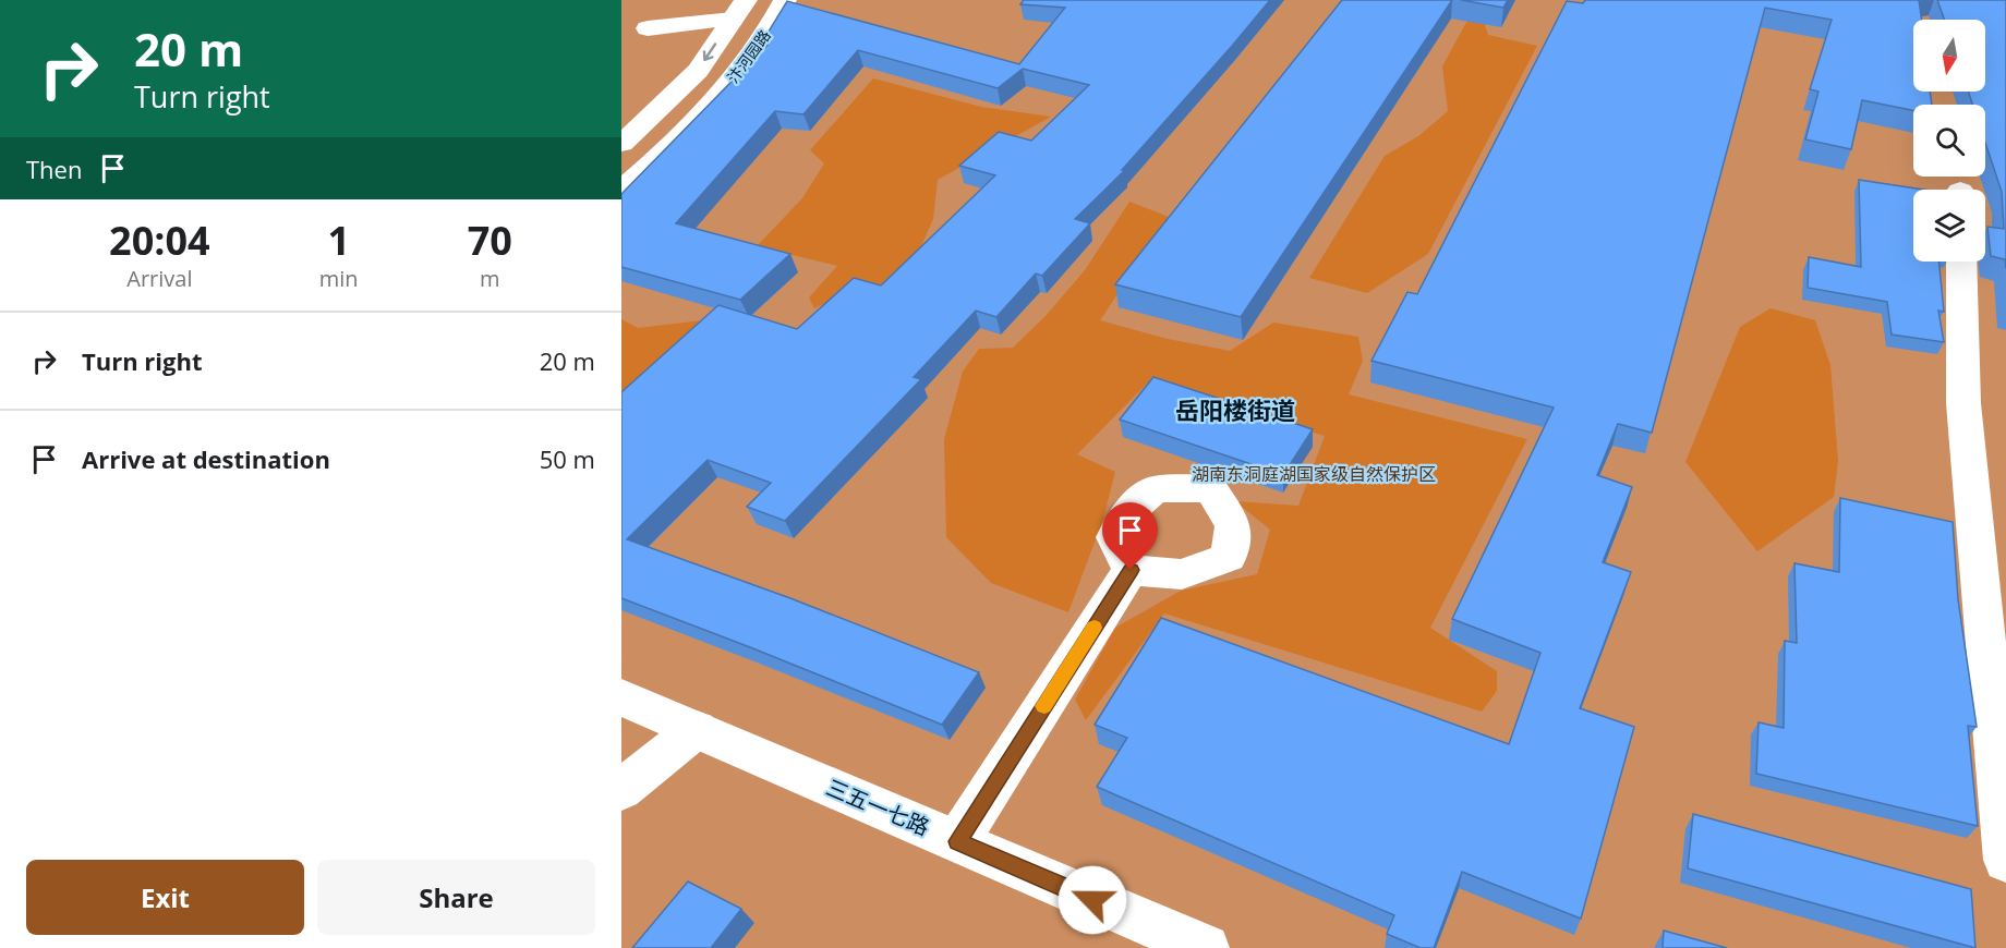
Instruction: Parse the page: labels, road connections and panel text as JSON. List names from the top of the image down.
{
  "streets": {
    "main road": ["汴河园路", "三五一七路"]
  },
  "districts": ["岳阳楼街道"],
  "parks": ["湖南东洞庭湖国家级自然保护区"],
  "north": "bottom",
  "page": {
    "turn": ["20 m", "Turn right"],
    "then": "Then",
    "eta": [
      "20:04",
      "Arrival",
      "1",
      "min",
      "70",
      "m"
    ],
    "list": [
      {
        "name": "Turn right",
        "value": "20 m"
      },
      {
        "name": "Arrive at destination",
        "value": "50 m"
      }
    ],
    "buttons": ["Exit", "Share"]
  }
}
